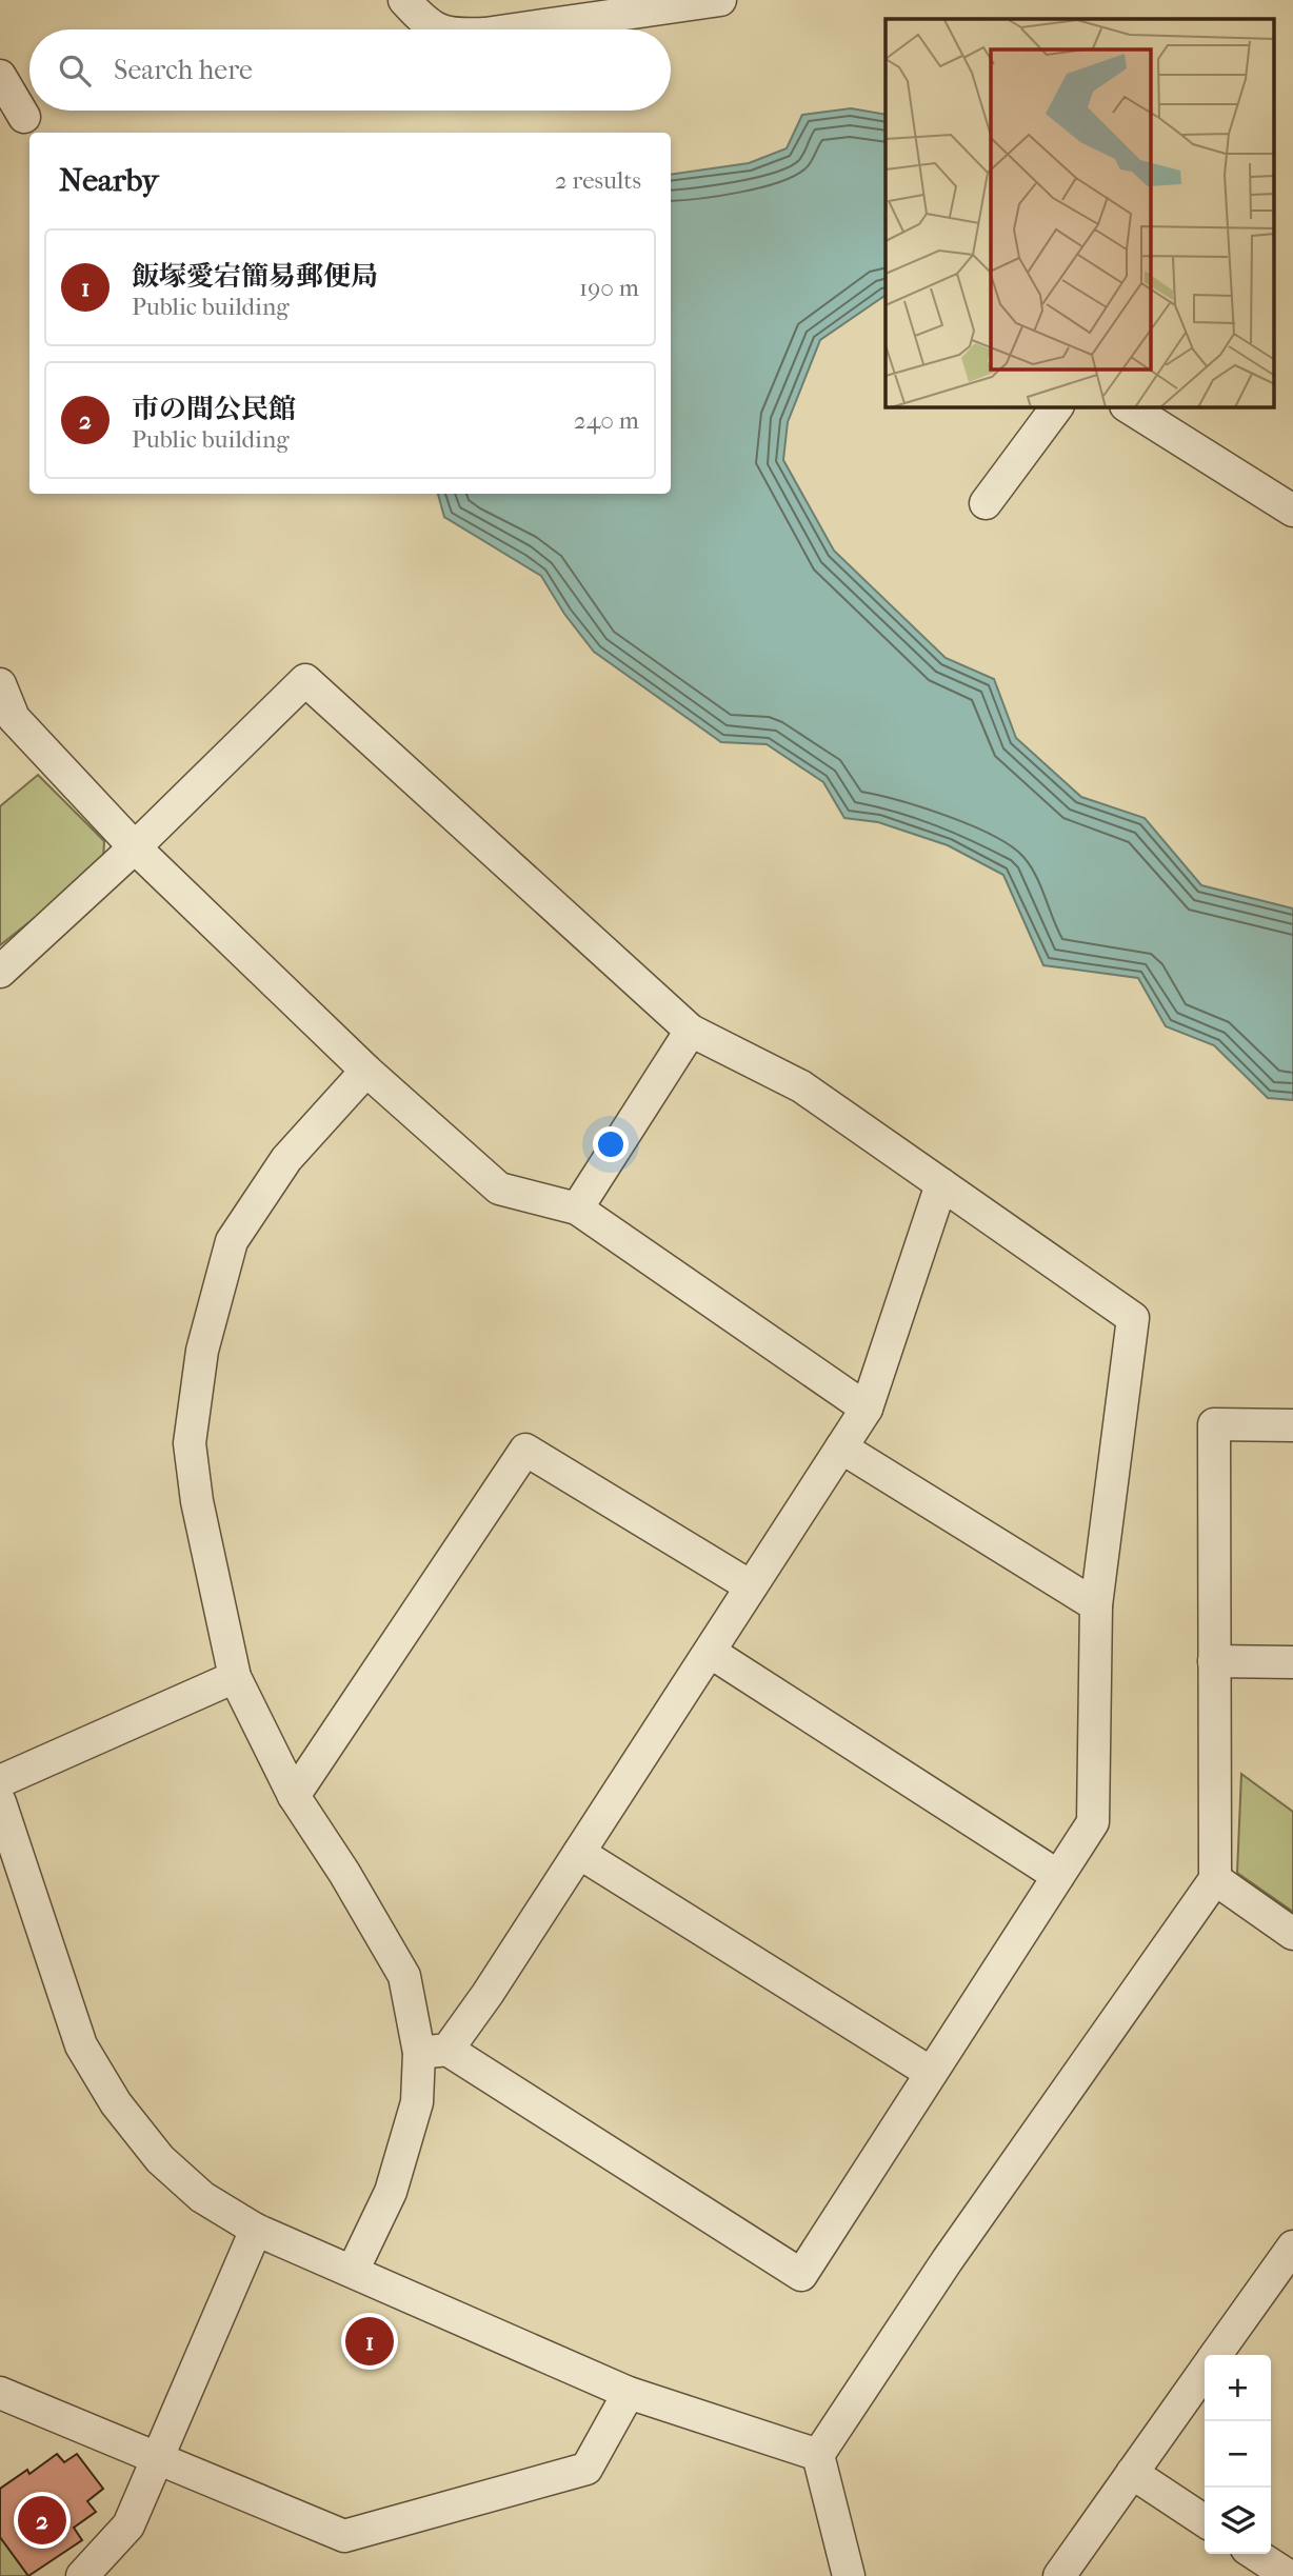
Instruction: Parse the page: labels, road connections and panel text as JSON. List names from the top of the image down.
{
  "page": {
    "search": "Search here",
    "heading": ["Nearby", "2 results"],
    "list": [
      {
        "mark": "1",
        "name": "飯塚愛宕簡易郵便局",
        "note": "Public building",
        "value": "190 m"
      },
      {
        "mark": "2",
        "name": "市の間公民館",
        "note": "Public building",
        "value": "240 m"
      }
    ],
    "pins": ["1", "2"],
    "map_buttons": ["+", "−"]
  }
}
